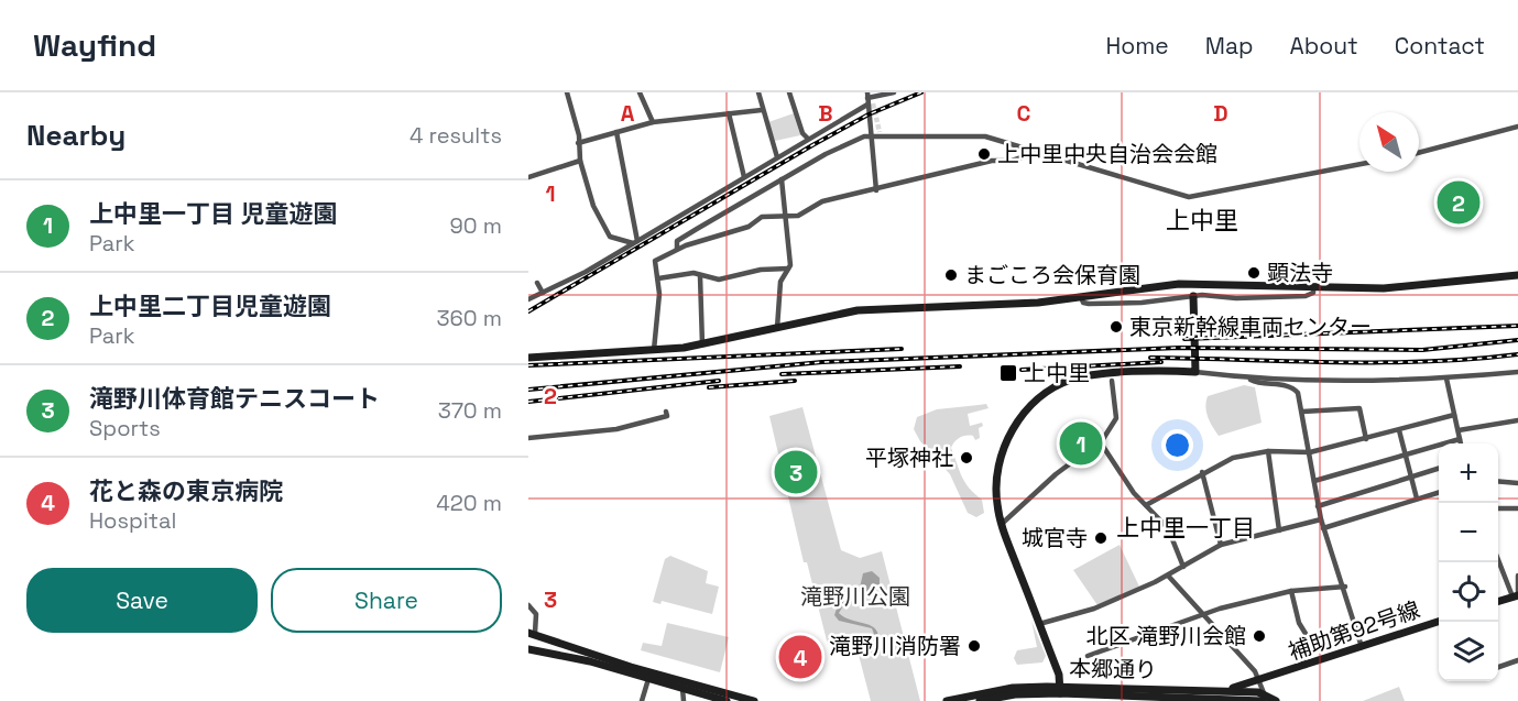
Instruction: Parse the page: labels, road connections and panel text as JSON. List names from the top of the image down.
{
  "streets": {
    "street": ["補助第92号線", "本郷通り"]
  },
  "crossings": [
    ["補助第92号線", "本郷通り"]
  ],
  "districts": ["上中里", "上中里一丁目"],
  "parks": ["滝野川公園"],
  "places": {
    "other": [
      "上中里中央自治会会館",
      "顕法寺",
      "まごころ会保育園",
      "東京新幹線車両センター",
      "平塚神社",
      "城官寺",
      "北区 滝野川会館",
      "滝野川消防署"
    ],
    "transit": ["上中里"]
  },
  "north": "top left",
  "page": {
    "header": "Wayfind",
    "nav": [
      "Home",
      "Map",
      "About",
      "Contact"
    ],
    "heading": ["Nearby", "4 results"],
    "list": [
      {
        "mark": "1",
        "name": "上中里一丁目 児童遊園",
        "note": "Park",
        "value": "90 m"
      },
      {
        "mark": "2",
        "name": "上中里二丁目児童遊園",
        "note": "Park",
        "value": "360 m"
      },
      {
        "mark": "3",
        "name": "滝野川体育館テニスコート",
        "note": "Sports",
        "value": "370 m"
      },
      {
        "mark": "4",
        "name": "花と森の東京病院",
        "note": "Hospital",
        "value": "420 m"
      }
    ],
    "pins": [
      "2",
      "1",
      "3",
      "4"
    ],
    "map_buttons": ["+", "−"],
    "buttons": ["Save", "Share"]
  },
  "grid": {
    "columns": [
      "A",
      "B",
      "C",
      "D"
    ],
    "rows": ["1", "2", "3"]
  }
}
